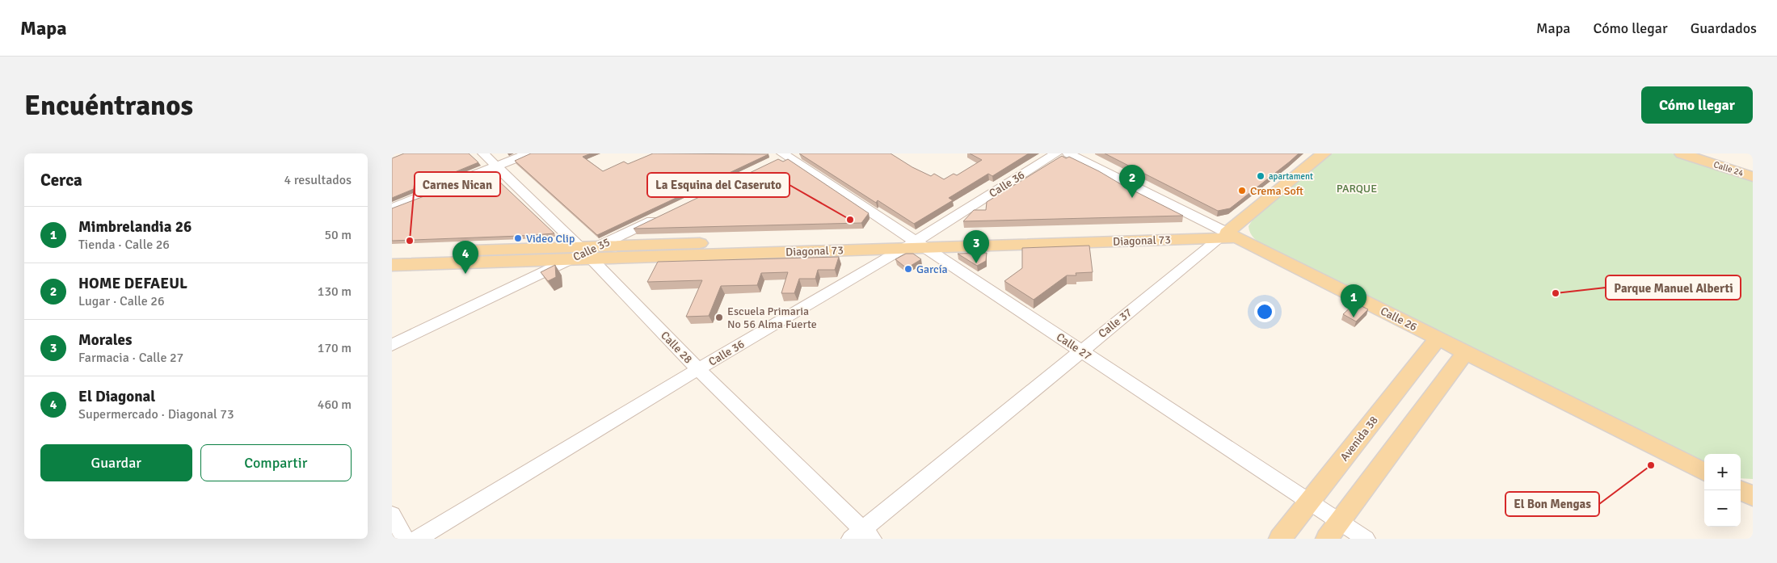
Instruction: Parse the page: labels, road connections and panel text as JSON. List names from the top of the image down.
{
  "streets": {
    "main road": [
      "Calle 24",
      "Diagonal 73",
      "Calle 26",
      "Calle 37",
      "Avenida 38"
    ],
    "street": [
      "Calle 36",
      "Calle 35",
      "Calle 27",
      "Calle 28"
    ]
  },
  "crossings": [
    ["Calle 36", "Diagonal 73"],
    ["Calle 36", "Calle 27"],
    ["Calle 36", "Calle 28"],
    ["Diagonal 73", "Calle 35"],
    ["Diagonal 73", "Calle 26"],
    ["Diagonal 73", "Calle 37"],
    ["Diagonal 73", "Calle 27"],
    ["Diagonal 73", "Calle 28"],
    ["Calle 35", "Calle 28"],
    ["Calle 26", "Calle 37"],
    ["Calle 26", "Avenida 38"],
    ["Calle 37", "Calle 27"],
    ["Calle 37", "Calle 28"],
    ["Calle 27", "Avenida 38"]
  ],
  "parks": ["PARQUE"],
  "places": [
    "apartament",
    "Crema Soft",
    "La Esquina del Caseruto",
    "Video Clip",
    "Carnes Nican",
    "García",
    "Parque Manuel Alberti",
    "Escuela Primaria No 56 Alma Fuerte",
    "El Bon Mengas"
  ],
  "page": {
    "header": "Mapa",
    "nav": ["Mapa", "Cómo llegar", "Guardados"],
    "buttons": [
      "Cómo llegar",
      ["Guardar", "Compartir"]
    ],
    "title": "Encuéntranos",
    "heading": ["Cerca", "4 resultados"],
    "pins": [
      "2",
      "3",
      "4",
      "1"
    ],
    "list": [
      {
        "mark": "1",
        "name": "Mimbrelandia 26",
        "note": "Tienda · Calle 26",
        "value": "50 m"
      },
      {
        "mark": "2",
        "name": "HOME DEFAEUL",
        "note": "Lugar · Calle 26",
        "value": "130 m"
      },
      {
        "mark": "3",
        "name": "Morales",
        "note": "Farmacia · Calle 27",
        "value": "170 m"
      },
      {
        "mark": "4",
        "name": "El Diagonal",
        "note": "Supermercado · Diagonal 73",
        "value": "460 m"
      }
    ],
    "map_buttons": ["+", "−"]
  }
}
